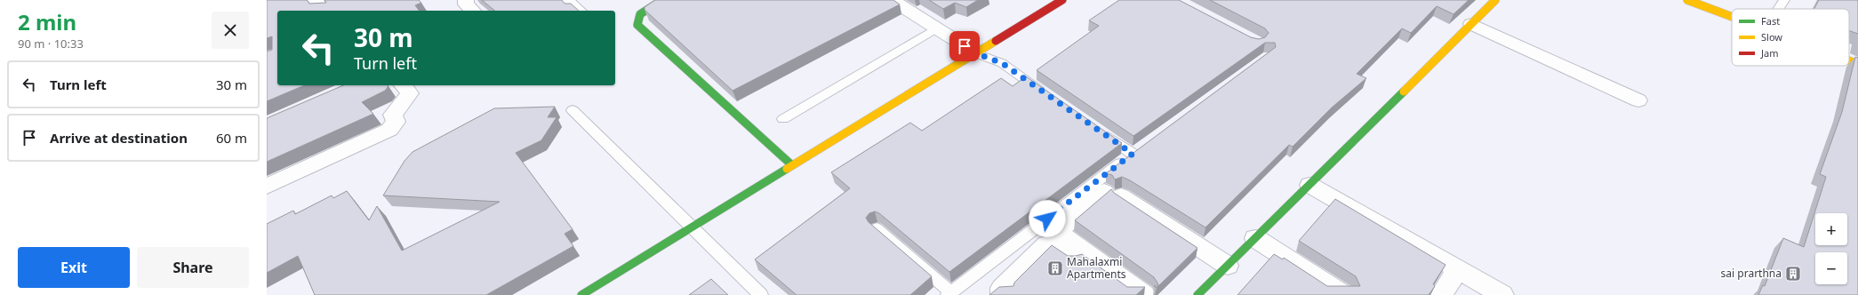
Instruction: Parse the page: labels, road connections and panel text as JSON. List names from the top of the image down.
{
  "places": {
    "building": ["Mahalaxmi Apartments", "sai prarthna"]
  },
  "legend": ["Fast", "Slow", "Jam"],
  "page": {
    "heading": ["2 min", "90 m · 10:33"],
    "turn": ["30 m", "Turn left"],
    "list": [
      {
        "name": "Turn left",
        "value": "30 m"
      },
      {
        "name": "Arrive at destination",
        "value": "60 m"
      }
    ],
    "map_buttons": ["+", "−"],
    "buttons": ["Exit", "Share"]
  }
}
